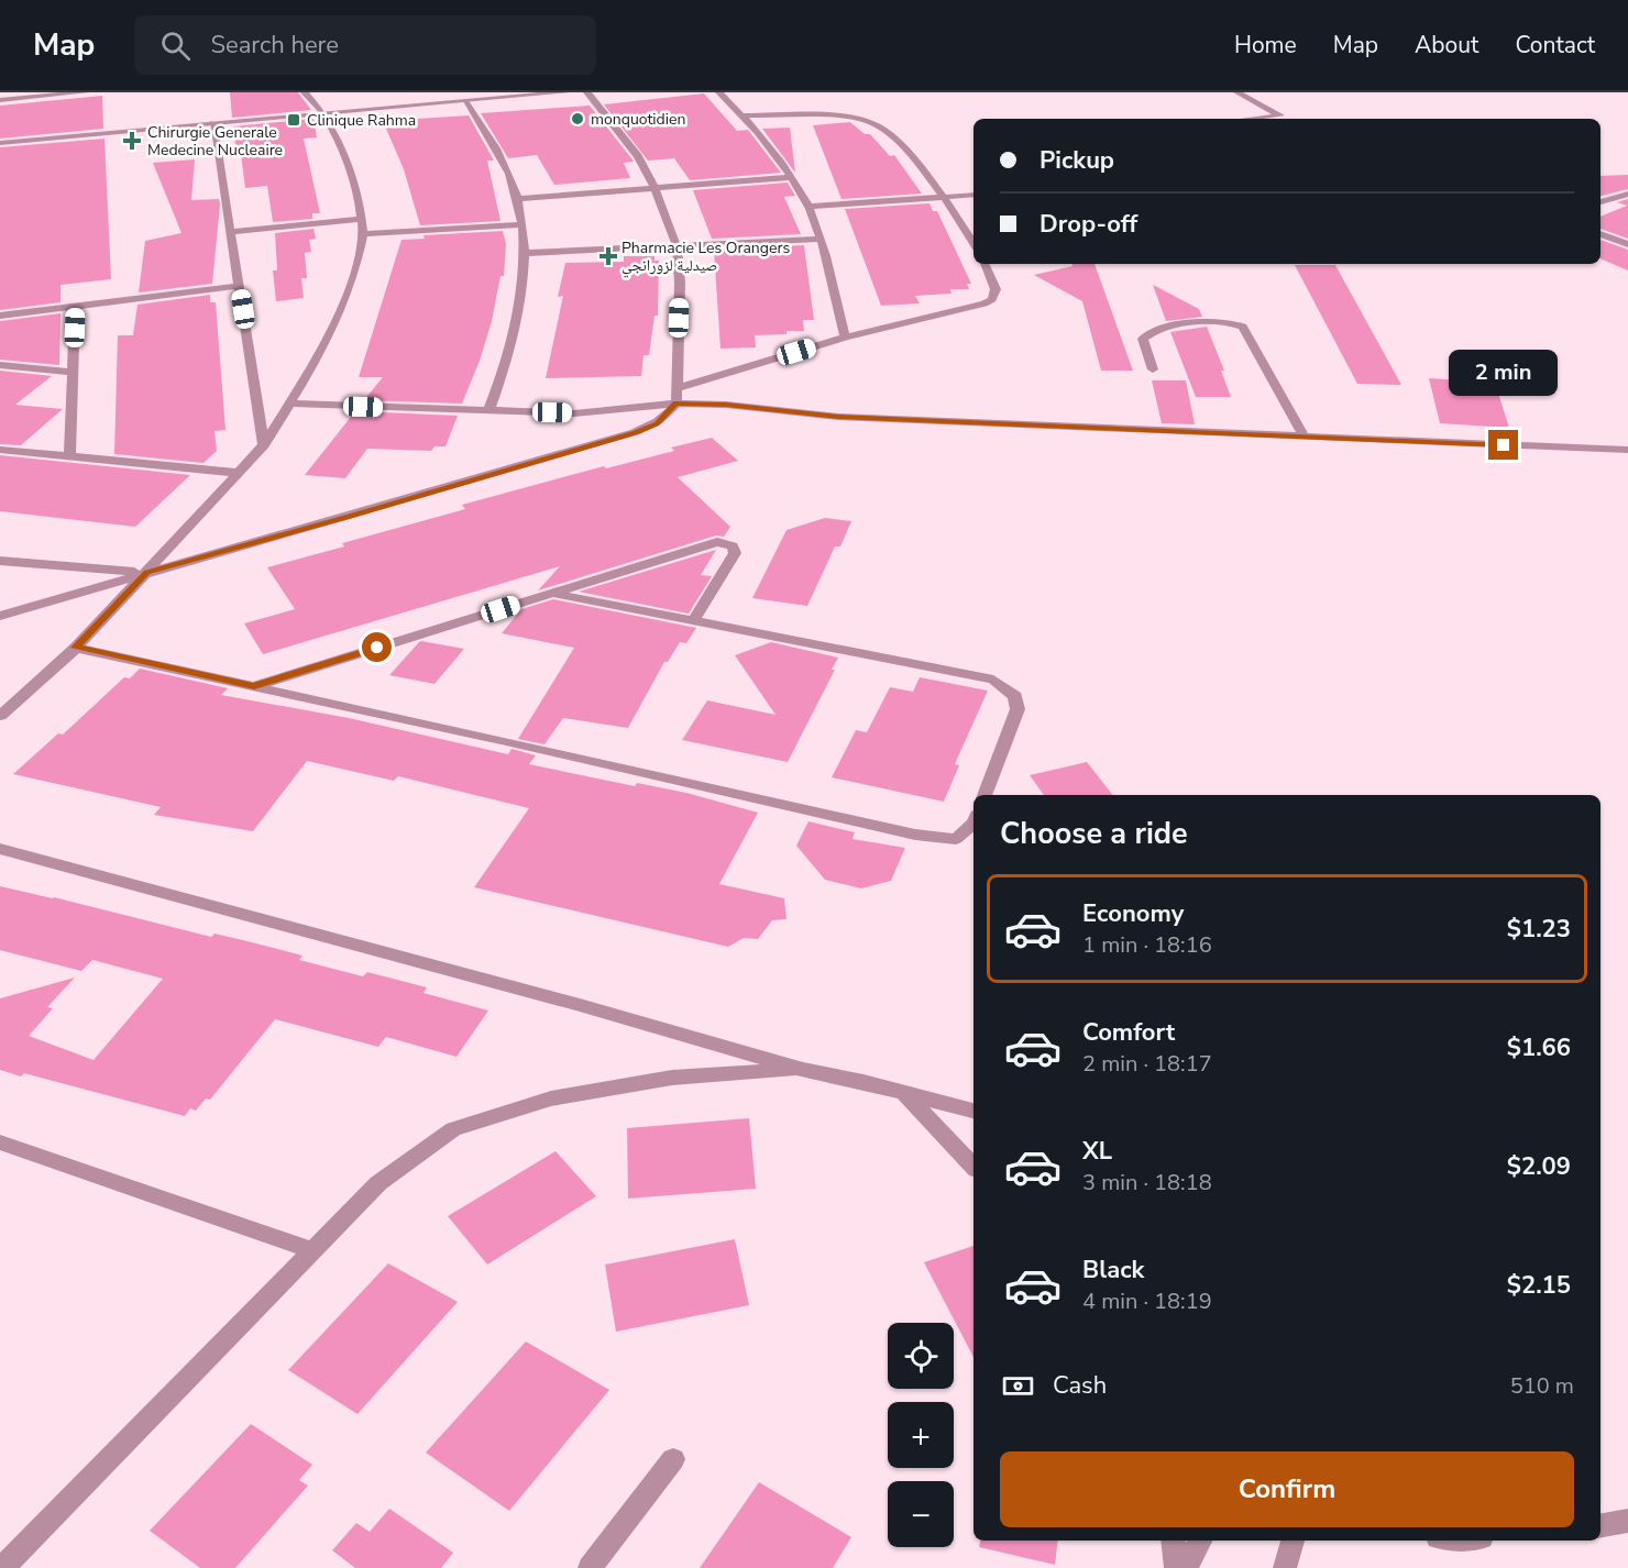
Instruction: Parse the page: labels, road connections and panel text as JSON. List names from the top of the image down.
{
  "places": {
    "other": ["monquotidien"],
    "transit": ["Clinique Rahma"],
    "health": ["Chirurgie Generale Medecine Nucleaire", "Pharmacie Les Orangers صيدلية لزورانجي"]
  },
  "page": {
    "header": "Map",
    "search": "Search here",
    "nav": [
      "Home",
      "Map",
      "About",
      "Contact"
    ],
    "banner": ["Pickup", "Drop-off"],
    "bubble": "2 min",
    "heading": "Choose a ride",
    "list": [
      {
        "name": "Economy",
        "note": "1 min · 18:16",
        "value": "$1.23"
      },
      {
        "name": "Comfort",
        "note": "2 min · 18:17",
        "value": "$1.66"
      },
      {
        "name": "XL",
        "note": "3 min · 18:18",
        "value": "$2.09"
      },
      {
        "name": "Black",
        "note": "4 min · 18:19",
        "value": "$2.15"
      }
    ],
    "map_buttons": ["+", "−"],
    "pay": ["Cash", "510 m"],
    "buttons": "Confirm"
  }
}
